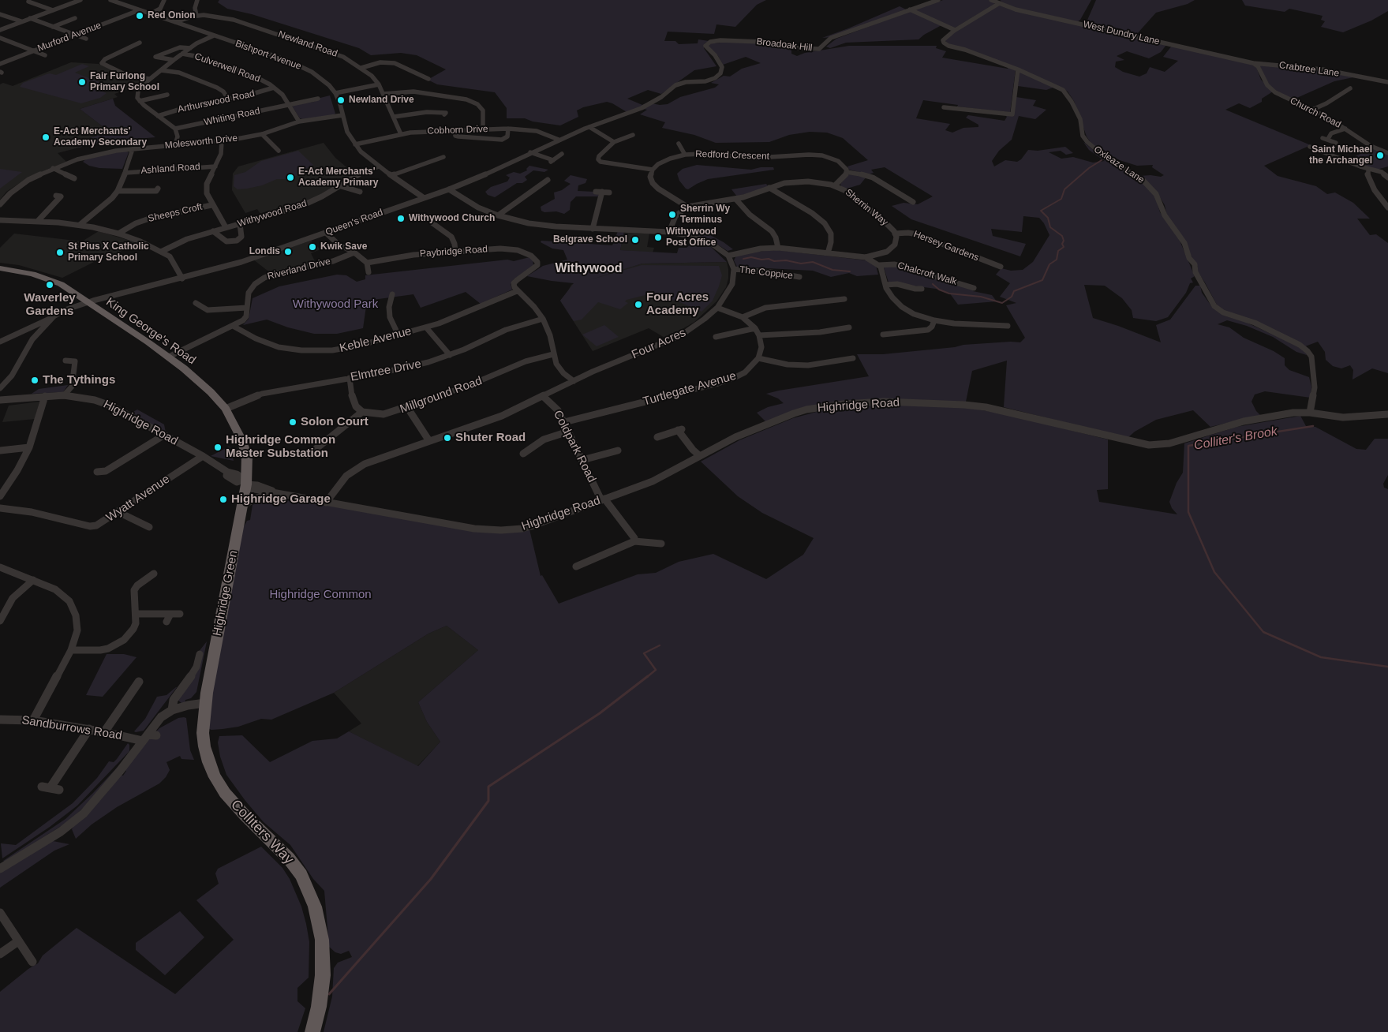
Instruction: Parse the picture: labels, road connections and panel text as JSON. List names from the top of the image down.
{
  "streets": {
    "highway": ["King George's Road", "Highridge Green", "Colliters Way"],
    "street": [
      "West Dundry Lane",
      "Murford Avenue",
      "Newland Road",
      "Broadoak Hill",
      "Bishport Avenue",
      "Culverwell Road",
      "Crabtree Lane",
      "Arthurswood Road",
      "Church Road",
      "Whiting Road",
      "Cobhorn Drive",
      "Molesworth Drive",
      "Redford Crescent",
      "Oxleaze Lane",
      "Ashland Road",
      "Sherrin Way",
      "Sheeps Croft",
      "Withywood Road",
      "Queen's Road",
      "Hersey Gardens",
      "Paybridge Road",
      "Riverland Drive",
      "The Coppice",
      "Chalcroft Walk",
      "Keble Avenue",
      "Four Acres",
      "Elmtree Drive",
      "Turtlegate Avenue",
      "Millground Road",
      "Highridge Road",
      "Coldpark Road",
      "Wyatt Avenue",
      "Sandburrows Road"
    ]
  },
  "crossings": [
    ["West Dundry Lane", "Crabtree Lane"],
    ["West Dundry Lane", "Church Road"],
    ["West Dundry Lane", "Oxleaze Lane"],
    ["Murford Avenue", "Bishport Avenue"],
    ["Newland Road", "Bishport Avenue"],
    ["Newland Road", "Cobhorn Drive"],
    ["Broadoak Hill", "Queen's Road"],
    ["Bishport Avenue", "Cobhorn Drive"],
    ["Bishport Avenue", "Molesworth Drive"],
    ["Bishport Avenue", "Withywood Road"],
    ["Bishport Avenue", "Queen's Road"],
    ["Culverwell Road", "Arthurswood Road"],
    ["Culverwell Road", "Whiting Road"],
    ["Culverwell Road", "Molesworth Drive"],
    ["Crabtree Lane", "Church Road"],
    ["Cobhorn Drive", "Queen's Road"],
    ["Oxleaze Lane", "Highridge Road"],
    ["Sherrin Way", "Hersey Gardens"],
    ["Queen's Road", "King George's Road"],
    ["Paybridge Road", "Keble Avenue"],
    ["Riverland Drive", "Keble Avenue"],
    ["The Coppice", "Four Acres"],
    ["King George's Road", "Elmtree Drive"],
    ["King George's Road", "Highridge Road"],
    ["King George's Road", "Highridge Green"],
    ["Four Acres", "Highridge Road"],
    ["Four Acres", "Coldpark Road"],
    ["Turtlegate Avenue", "Coldpark Road"],
    ["Highridge Road", "Coldpark Road"],
    ["Highridge Road", "Wyatt Avenue"],
    ["Highridge Road", "Highridge Green"],
    ["Highridge Green", "Colliters Way"]
  ],
  "districts": ["Withywood"],
  "water": ["Colliter's Brook"],
  "parks": ["Withywood Park", "Highridge Common"],
  "places": [
    "Red Onion",
    "Fair Furlong Primary School",
    "Newland Drive",
    "E-Act Merchants' Academy Secondary",
    "Saint Michael the Archangel",
    "E-Act Merchants' Academy Primary",
    "Sherrin Wy Terminus",
    "Withywood Church",
    "Withywood Post Office",
    "Belgrave School",
    "Kwik Save",
    "Londis",
    "St Pius X Catholic Primary School",
    "Waverley Gardens",
    "Four Acres Academy",
    "The Tythings",
    "Solon Court",
    "Shuter Road",
    "Highridge Common Master Substation",
    "Highridge Garage"
  ]
}
